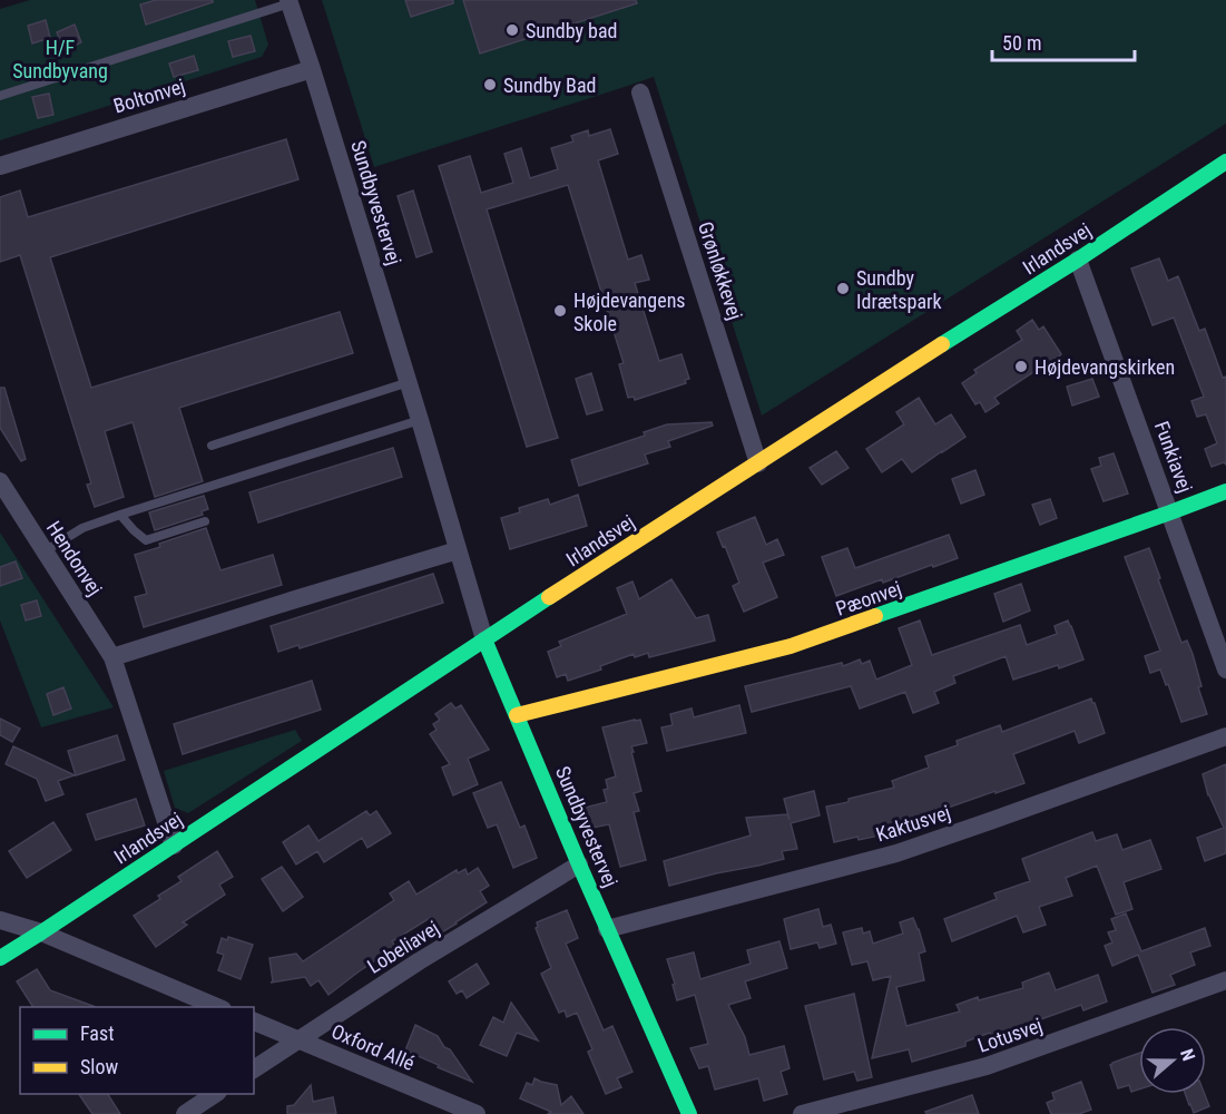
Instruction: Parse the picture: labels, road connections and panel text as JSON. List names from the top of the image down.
{
  "streets": {
    "street": [
      "Boltonvej",
      "Sundbyvestervej",
      "Irlandsvej",
      "Grønløkkevej",
      "Funkiavej",
      "Hendonvej",
      "Pæonvej",
      "Kaktusvej",
      "Lobeliavej",
      "Lotusvej",
      "Oxford Allé"
    ]
  },
  "crossings": [
    ["Boltonvej", "Sundbyvestervej"],
    ["Sundbyvestervej", "Irlandsvej"],
    ["Sundbyvestervej", "Pæonvej"],
    ["Sundbyvestervej", "Kaktusvej"],
    ["Sundbyvestervej", "Lobeliavej"],
    ["Irlandsvej", "Grønløkkevej"],
    ["Irlandsvej", "Funkiavej"],
    ["Irlandsvej", "Hendonvej"],
    ["Funkiavej", "Pæonvej"],
    ["Lobeliavej", "Oxford Allé"]
  ],
  "parks": ["H/F Sundbyvang"],
  "places": [
    "Sundby bad",
    "Sundby Bad",
    "Sundby Idrætspark",
    "Højdevangens Skole",
    "Højdevangskirken"
  ],
  "legend": ["Fast", "Slow"],
  "scale_bar": "50 m",
  "north": "right"
}
